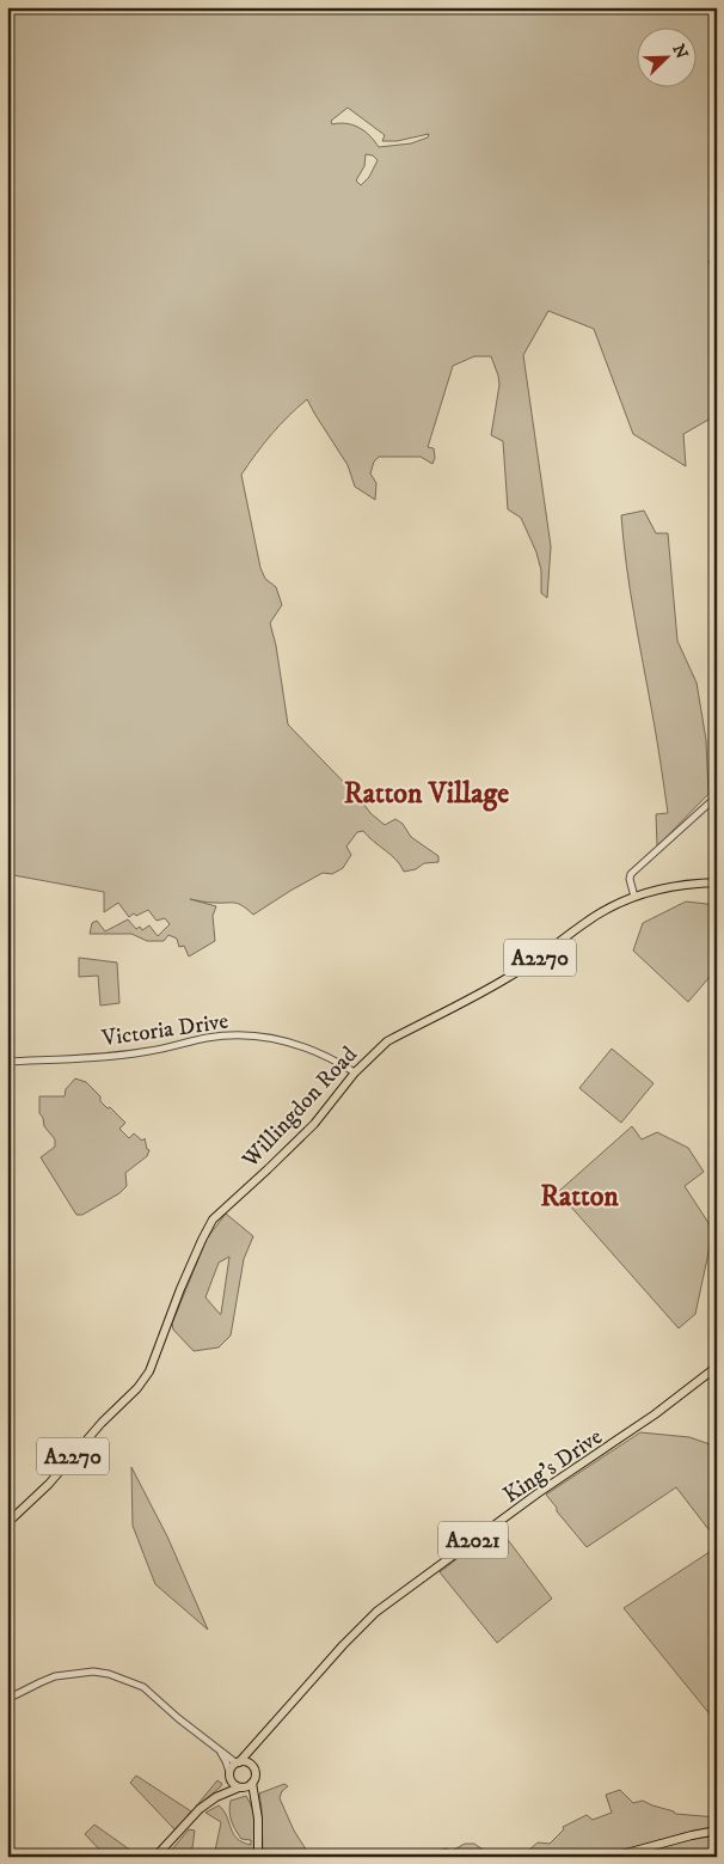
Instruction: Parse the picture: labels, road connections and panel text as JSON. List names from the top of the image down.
{
  "streets": {
    "main road": [
      "A2270",
      "Willingdon Road",
      "King's Drive",
      "A2021"
    ],
    "street": ["Victoria Drive"]
  },
  "crossings": [
    ["Victoria Drive", "Willingdon Road"],
    ["King's Drive", "A2021"]
  ],
  "districts": ["Ratton Village", "Ratton"],
  "north": "top right"
}
